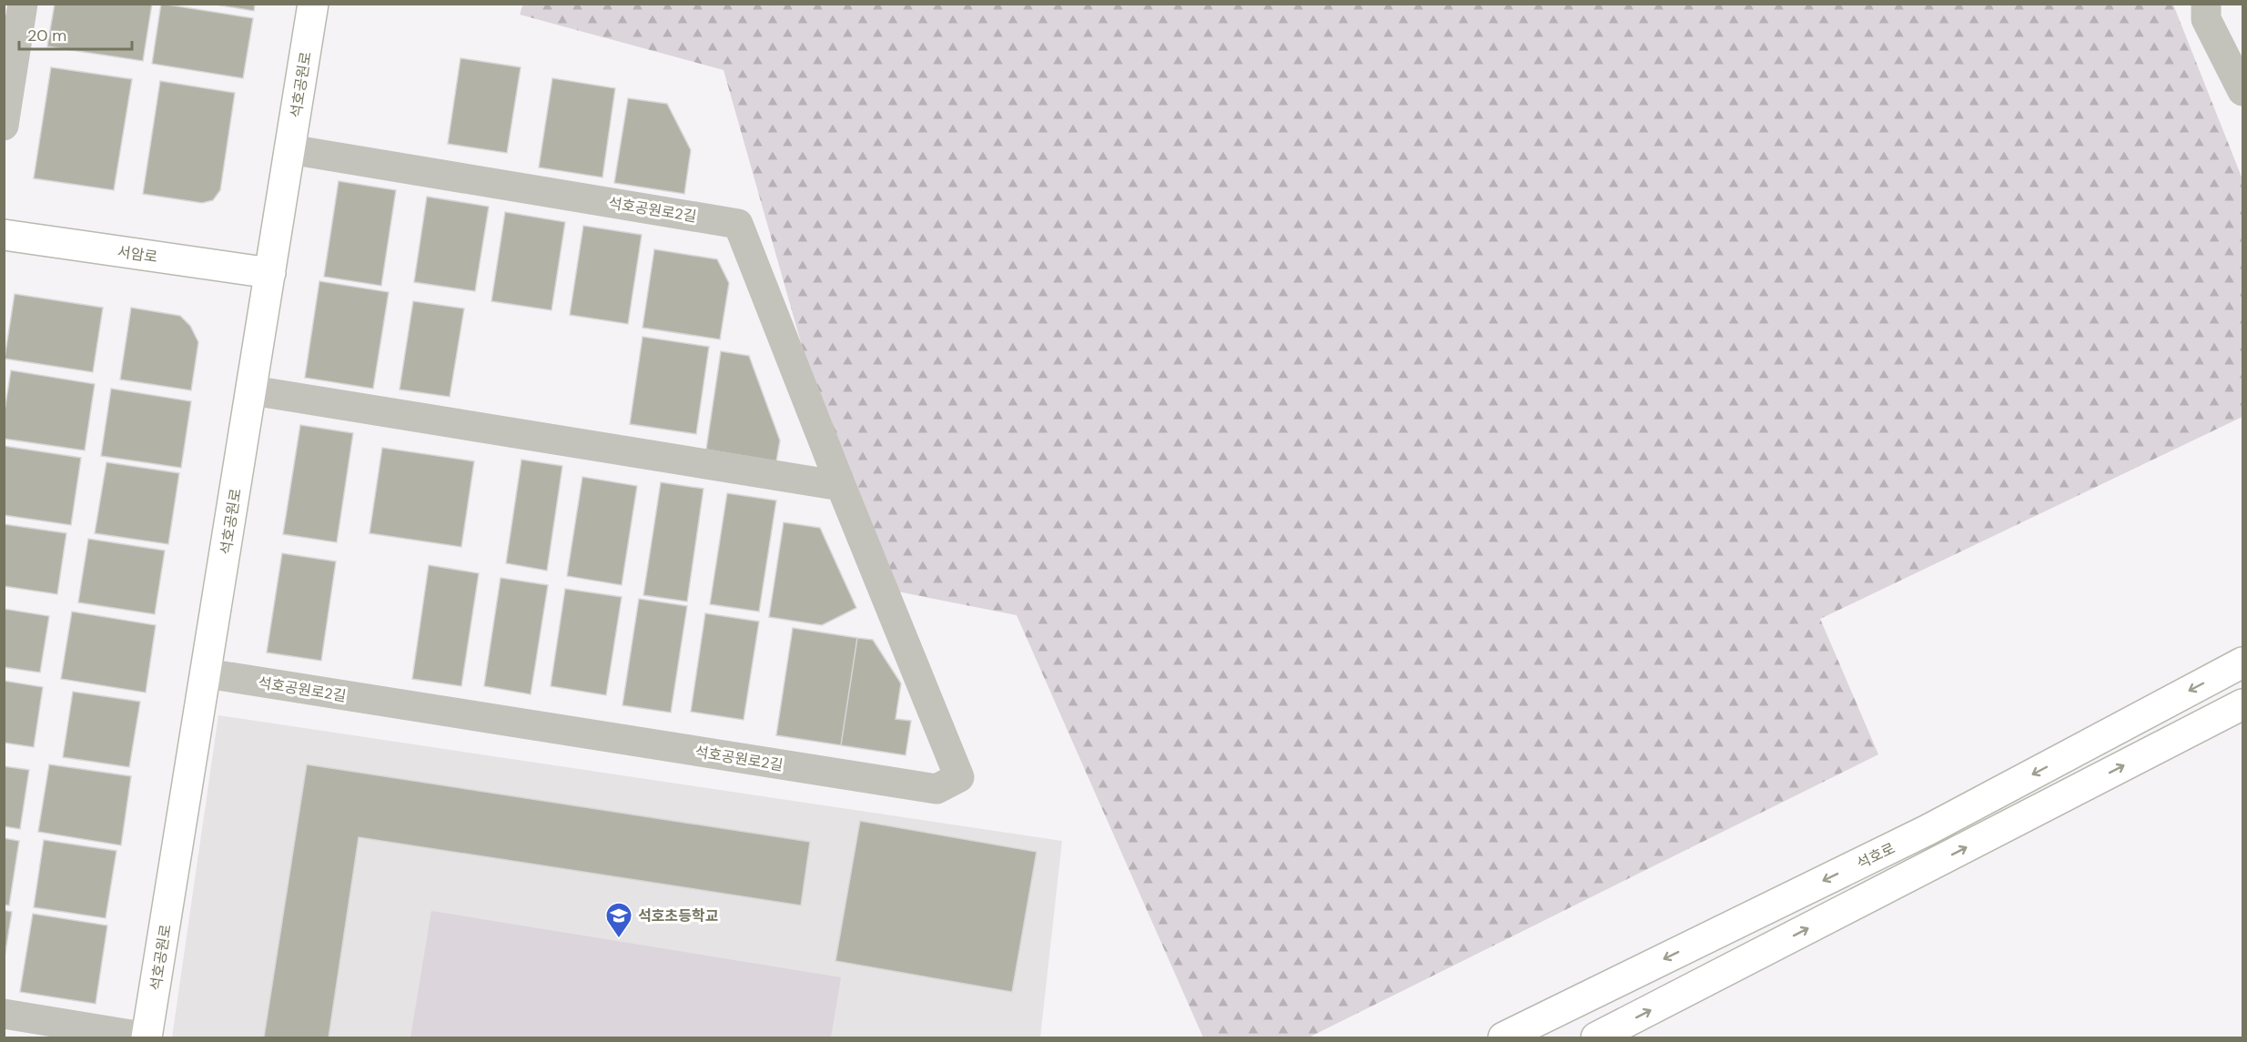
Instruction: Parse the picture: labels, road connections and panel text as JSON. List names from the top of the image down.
{
  "streets": {
    "main road": ["석호공원로", "서암로", "석호로"],
    "street": ["석호공원로2길"]
  },
  "crossings": [
    ["석호공원로", "석호공원로2길"],
    ["석호공원로", "서암로"]
  ],
  "places": {
    "school or university": ["석호초등학교"]
  },
  "scale_bar": "20 m"
}
